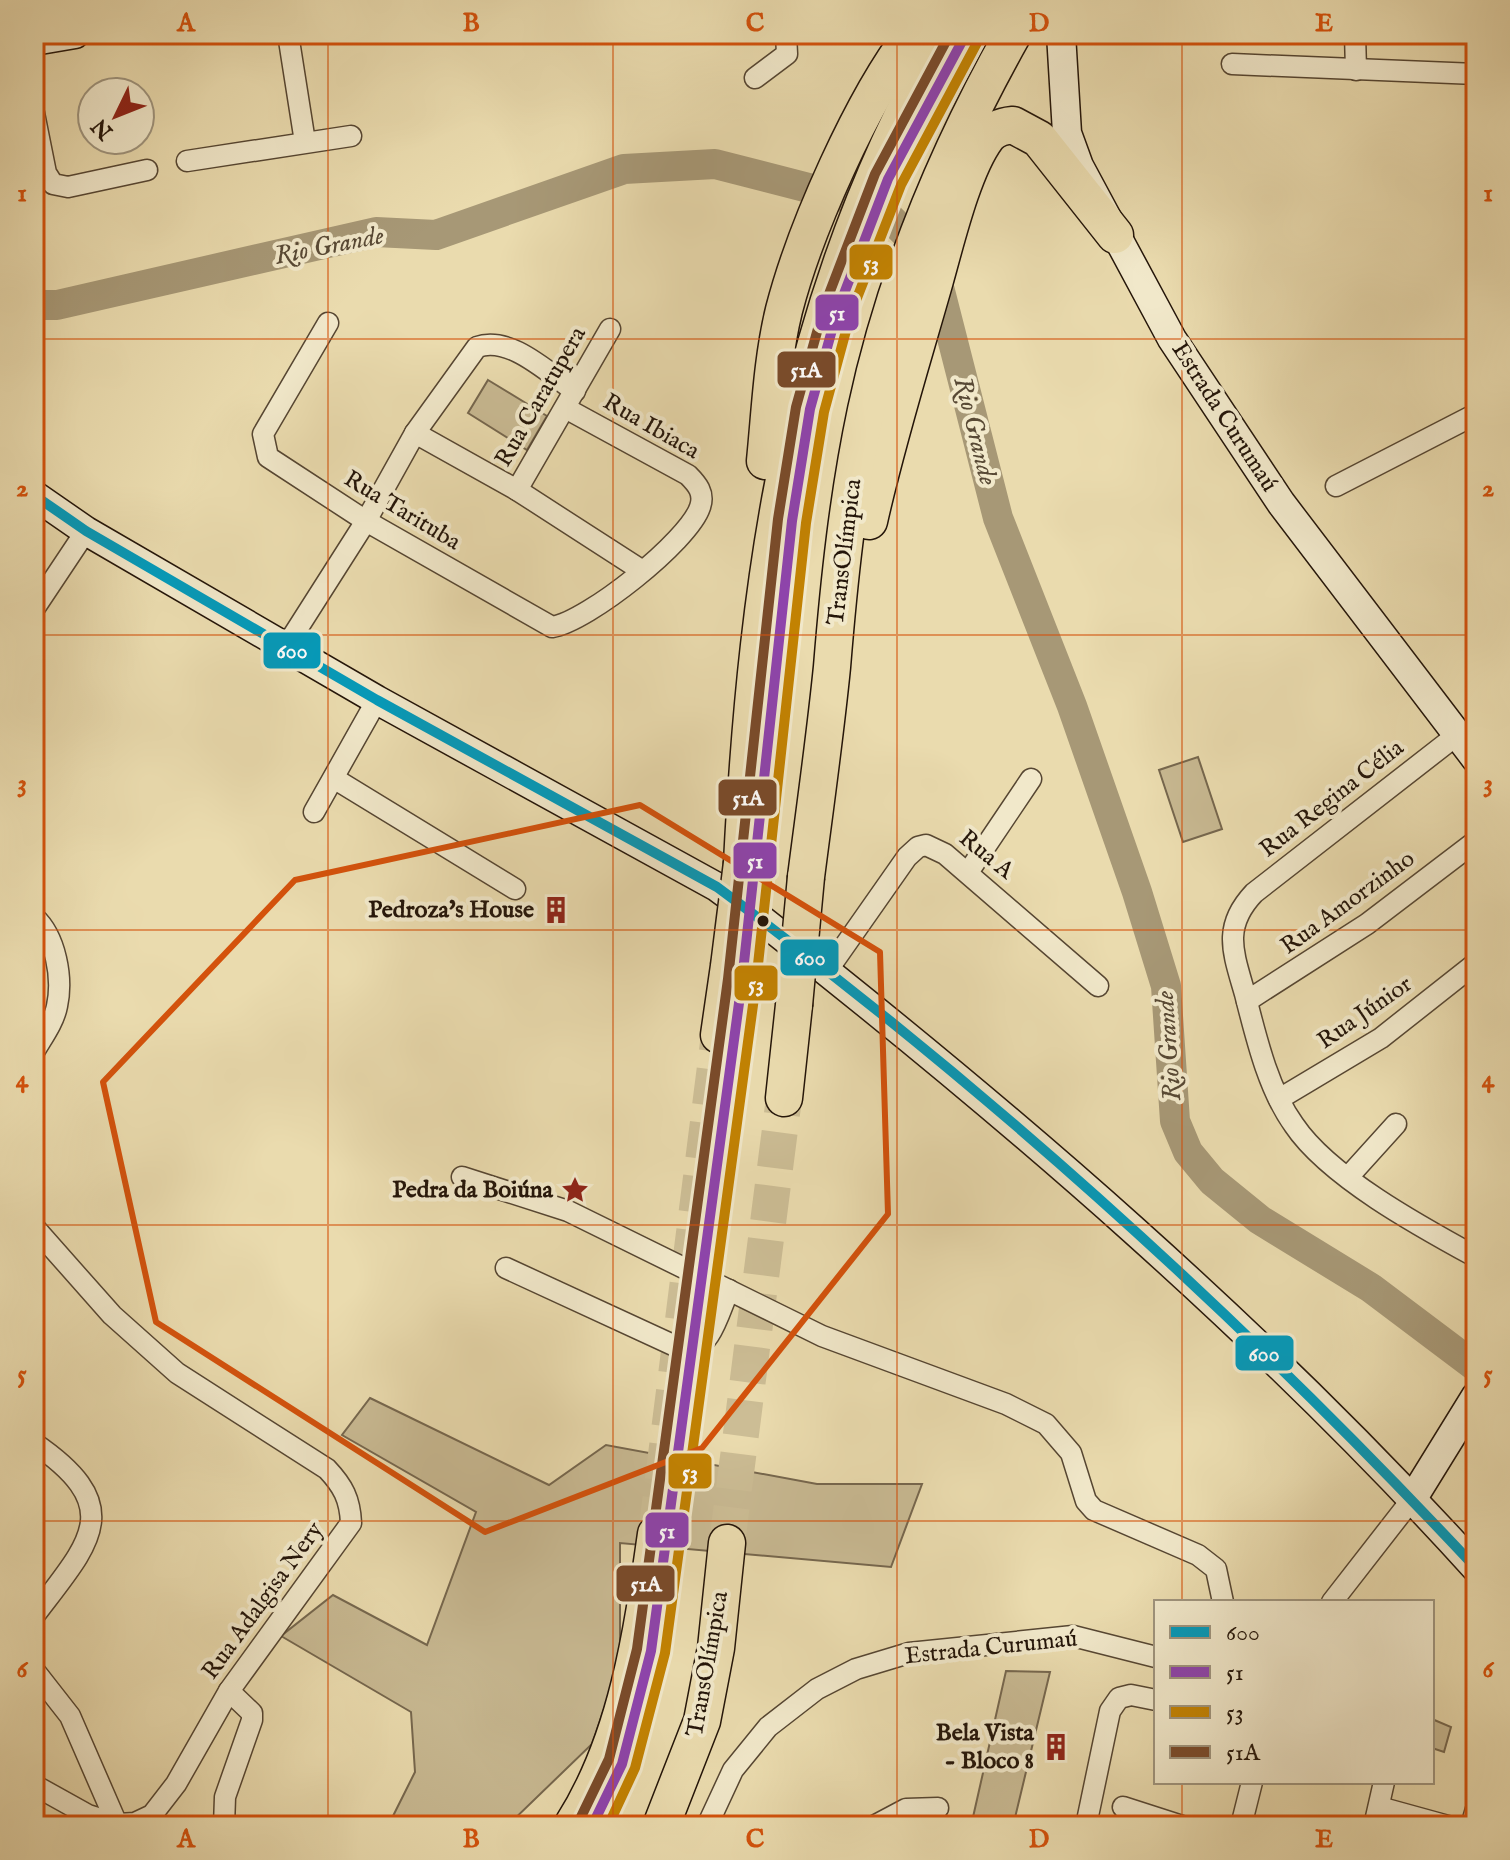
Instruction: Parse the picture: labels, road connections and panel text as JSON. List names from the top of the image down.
{
  "streets": {
    "highway": ["TransOlímpica"],
    "street": [
      "Rua Caratupera",
      "Estrada Curumaú",
      "Rua Ibiaca",
      "Rua Tarituba",
      "Rua Regina Célia",
      "Rua A",
      "Rua Amorzinho",
      "Rua Júnior",
      "Rua Adalgisa Nery"
    ]
  },
  "crossings": [
    ["Rua Caratupera", "Rua Ibiaca"],
    ["Estrada Curumaú", "Rua Regina Célia"],
    ["Rua Ibiaca", "Rua Tarituba"],
    ["Rua Regina Célia", "Rua Amorzinho"]
  ],
  "water": ["Rio Grande"],
  "places": {
    "building": ["Pedroza's House", "Bela Vista - Bloco 8"],
    "place": ["Pedra da Boiúna"]
  },
  "lines": [
    "transit line 51",
    "transit line 51A",
    "transit line 53",
    "transit line 600"
  ],
  "legend": [
    "600",
    "51",
    "53",
    "51A"
  ],
  "north": "bottom left",
  "grid": {
    "columns": [
      "A",
      "B",
      "C",
      "D",
      "E"
    ],
    "rows": [
      "1",
      "2",
      "3",
      "4",
      "5",
      "6"
    ]
  }
}
